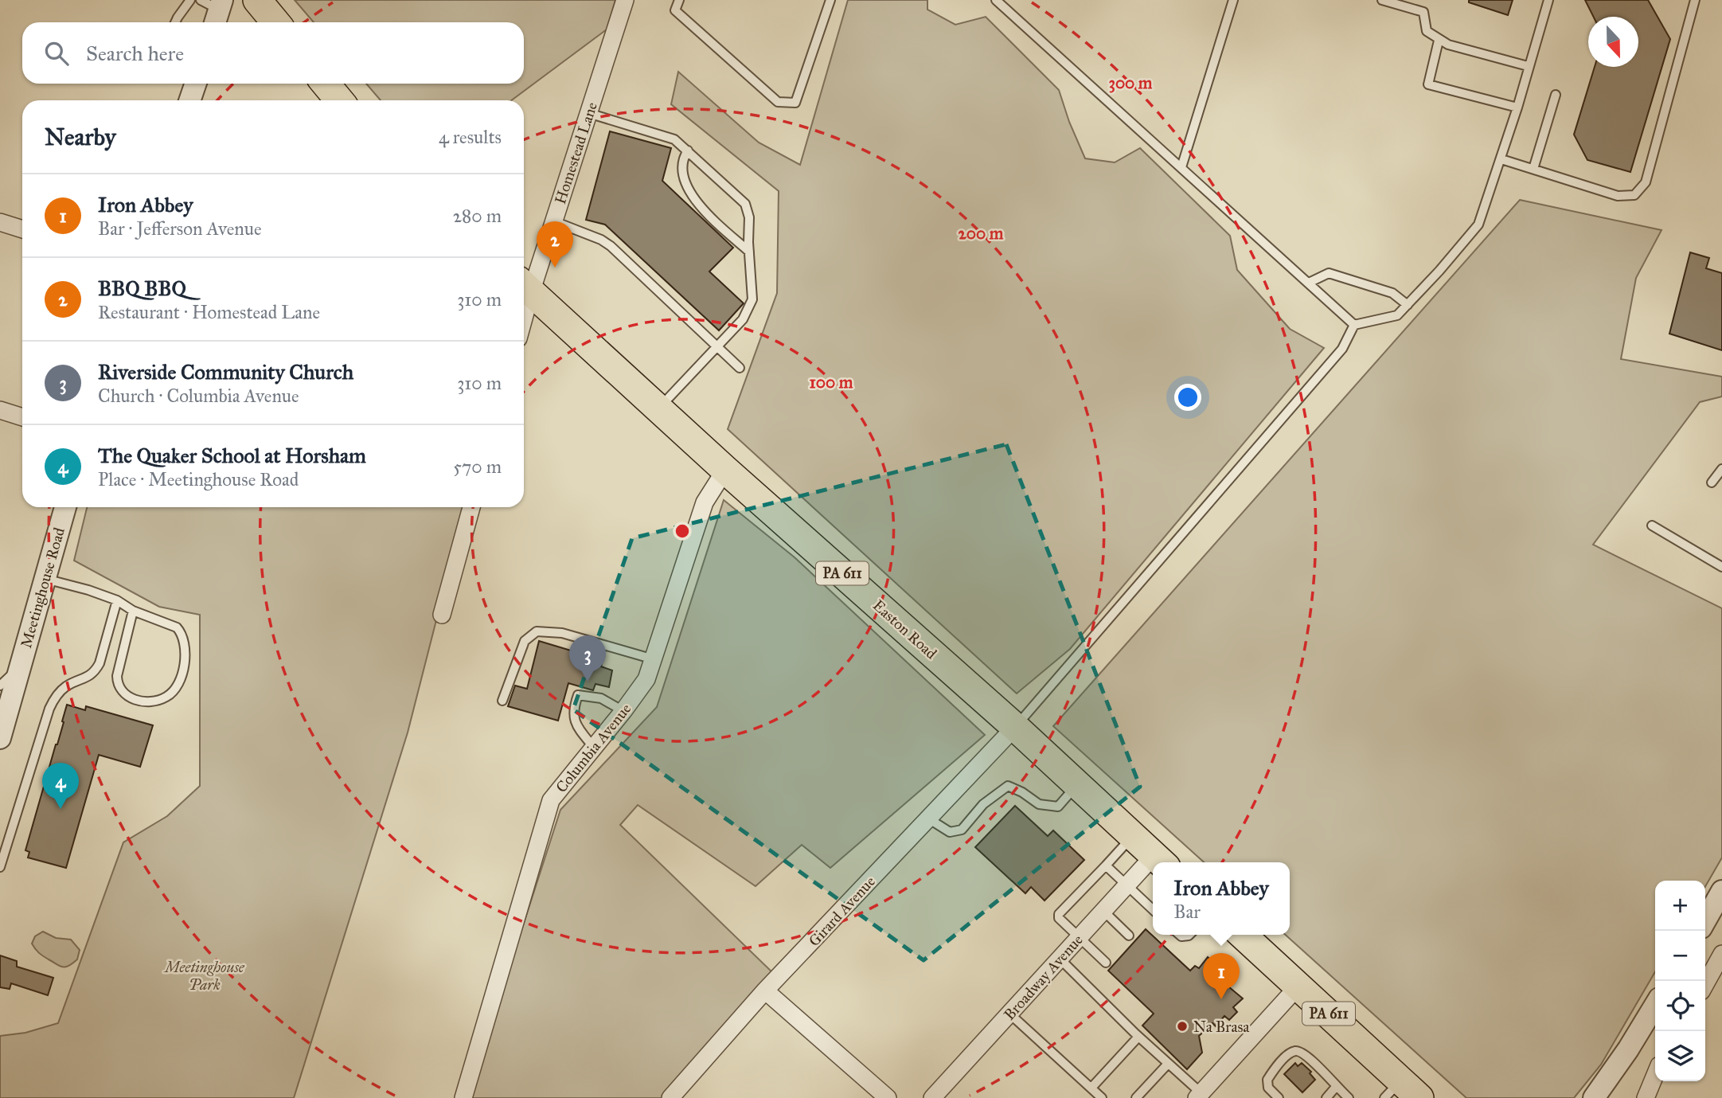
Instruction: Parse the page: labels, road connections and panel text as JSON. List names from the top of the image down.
{
  "streets": {
    "highway": ["PA 611", "Easton Road"],
    "street": [
      "Homestead Lane",
      "Meetinghouse Road",
      "Columbia Avenue",
      "Girard Avenue",
      "Broadway Avenue"
    ]
  },
  "crossings": [
    ["Homestead Lane", "Easton Road"],
    ["Easton Road", "Columbia Avenue"],
    ["Easton Road", "Girard Avenue"]
  ],
  "parks": ["Meetinghouse Park"],
  "places": ["Na Brasa"],
  "north": "bottom",
  "page": {
    "search": "Search here",
    "heading": ["Nearby", "4 results"],
    "list": [
      {
        "mark": "1",
        "name": "Iron Abbey",
        "note": "Bar · Jefferson Avenue",
        "value": "280 m"
      },
      {
        "mark": "2",
        "name": "BBQ BBQ",
        "note": "Restaurant · Homestead Lane",
        "value": "310 m"
      },
      {
        "mark": "3",
        "name": "Riverside Community Church",
        "note": "Church · Columbia Avenue",
        "value": "310 m"
      },
      {
        "mark": "4",
        "name": "The Quaker School at Horsham",
        "note": "Place · Meetinghouse Road",
        "value": "570 m"
      }
    ],
    "pins": [
      "2",
      "3",
      "4",
      "1"
    ],
    "popup": ["Iron Abbey", "Bar"],
    "map_buttons": ["+", "−"]
  },
  "rings": ["300 m", "200 m", "100 m"]
}
